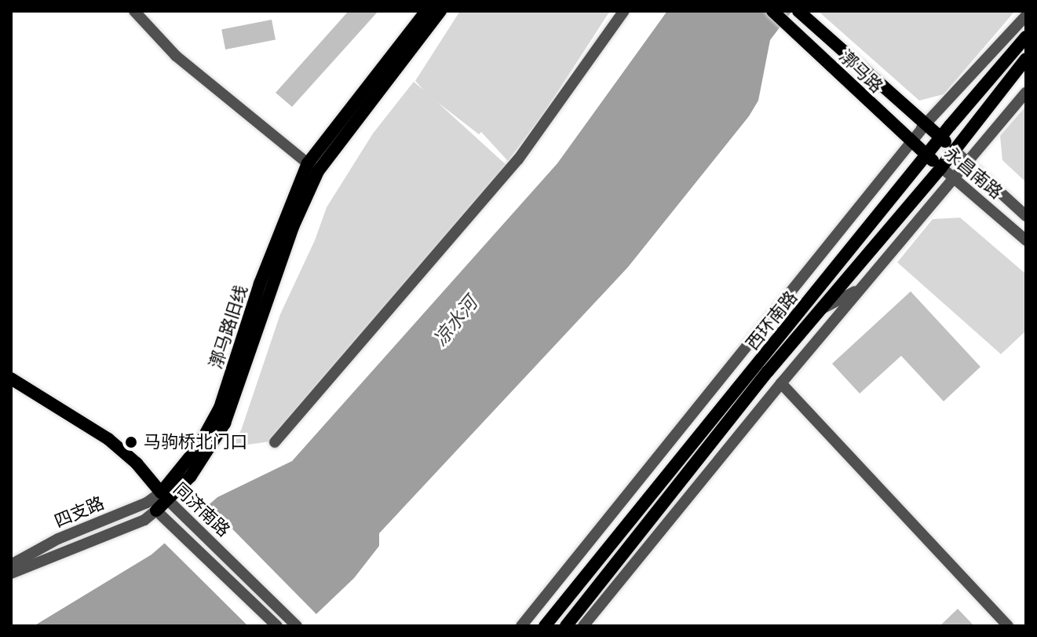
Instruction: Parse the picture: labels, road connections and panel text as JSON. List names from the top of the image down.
{
  "streets": {
    "main road": [
      "漷马路",
      "永昌南路",
      "西环南路",
      "漷马路旧线"
    ],
    "street": ["同济南路", "四支路"]
  },
  "crossings": [
    ["漷马路", "永昌南路"],
    ["漷马路", "西环南路"],
    ["永昌南路", "西环南路"],
    ["漷马路旧线", "同济南路"],
    ["漷马路旧线", "四支路"],
    ["同济南路", "四支路"]
  ],
  "water": ["凉水河"],
  "places": ["马驹桥北门口"]
}
